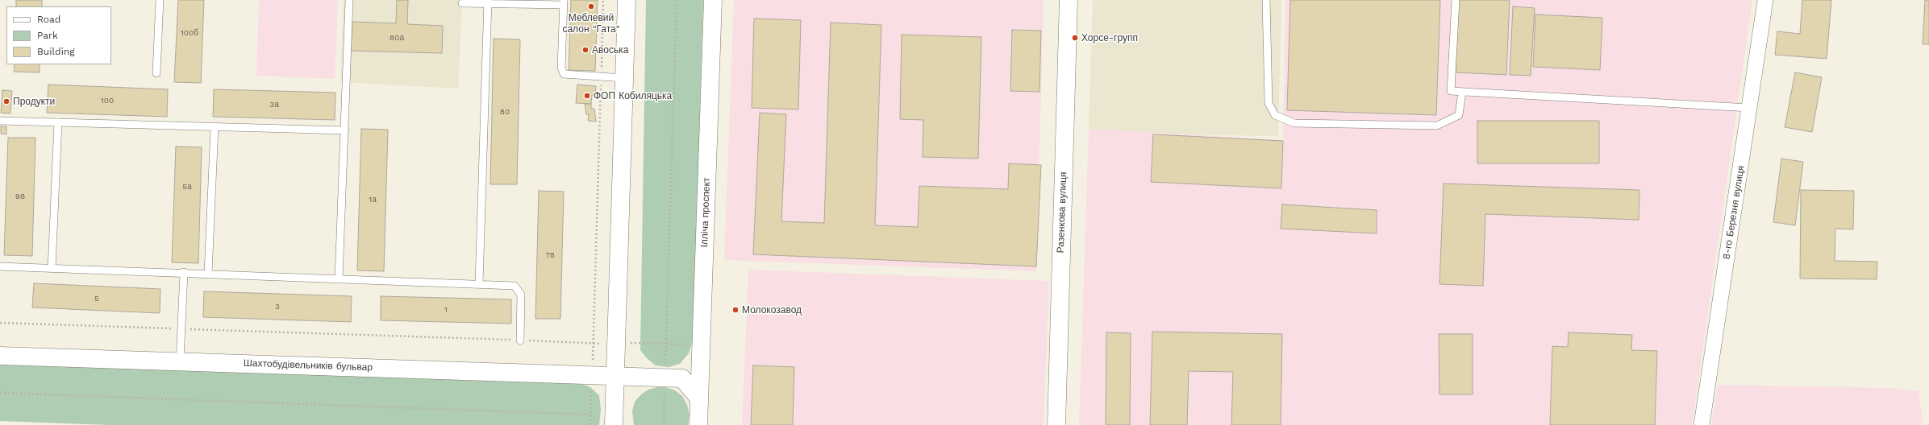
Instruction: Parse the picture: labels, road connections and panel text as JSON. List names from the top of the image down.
{
  "streets": {
    "main road": ["Ілліча проспект", "Разенкова вулиця", "Шахтобудівельників бульвар"],
    "street": ["8-го Березня вулиця"]
  },
  "crossings": [
    ["Ілліча проспект", "Шахтобудівельників бульвар"]
  ],
  "places": [
    "Меблевий салон \"Гата\"",
    "Хорсе-групп",
    "Авоська",
    "ФОП Кобиляцька",
    "Продукти",
    "Молокозавод"
  ],
  "house_numbers": [
    "100б",
    "80а",
    "100",
    "3а",
    "80",
    "5а",
    "98",
    "1а",
    "78",
    "5",
    "3",
    "1"
  ],
  "legend": ["Road", "Park", "Building"]
}
